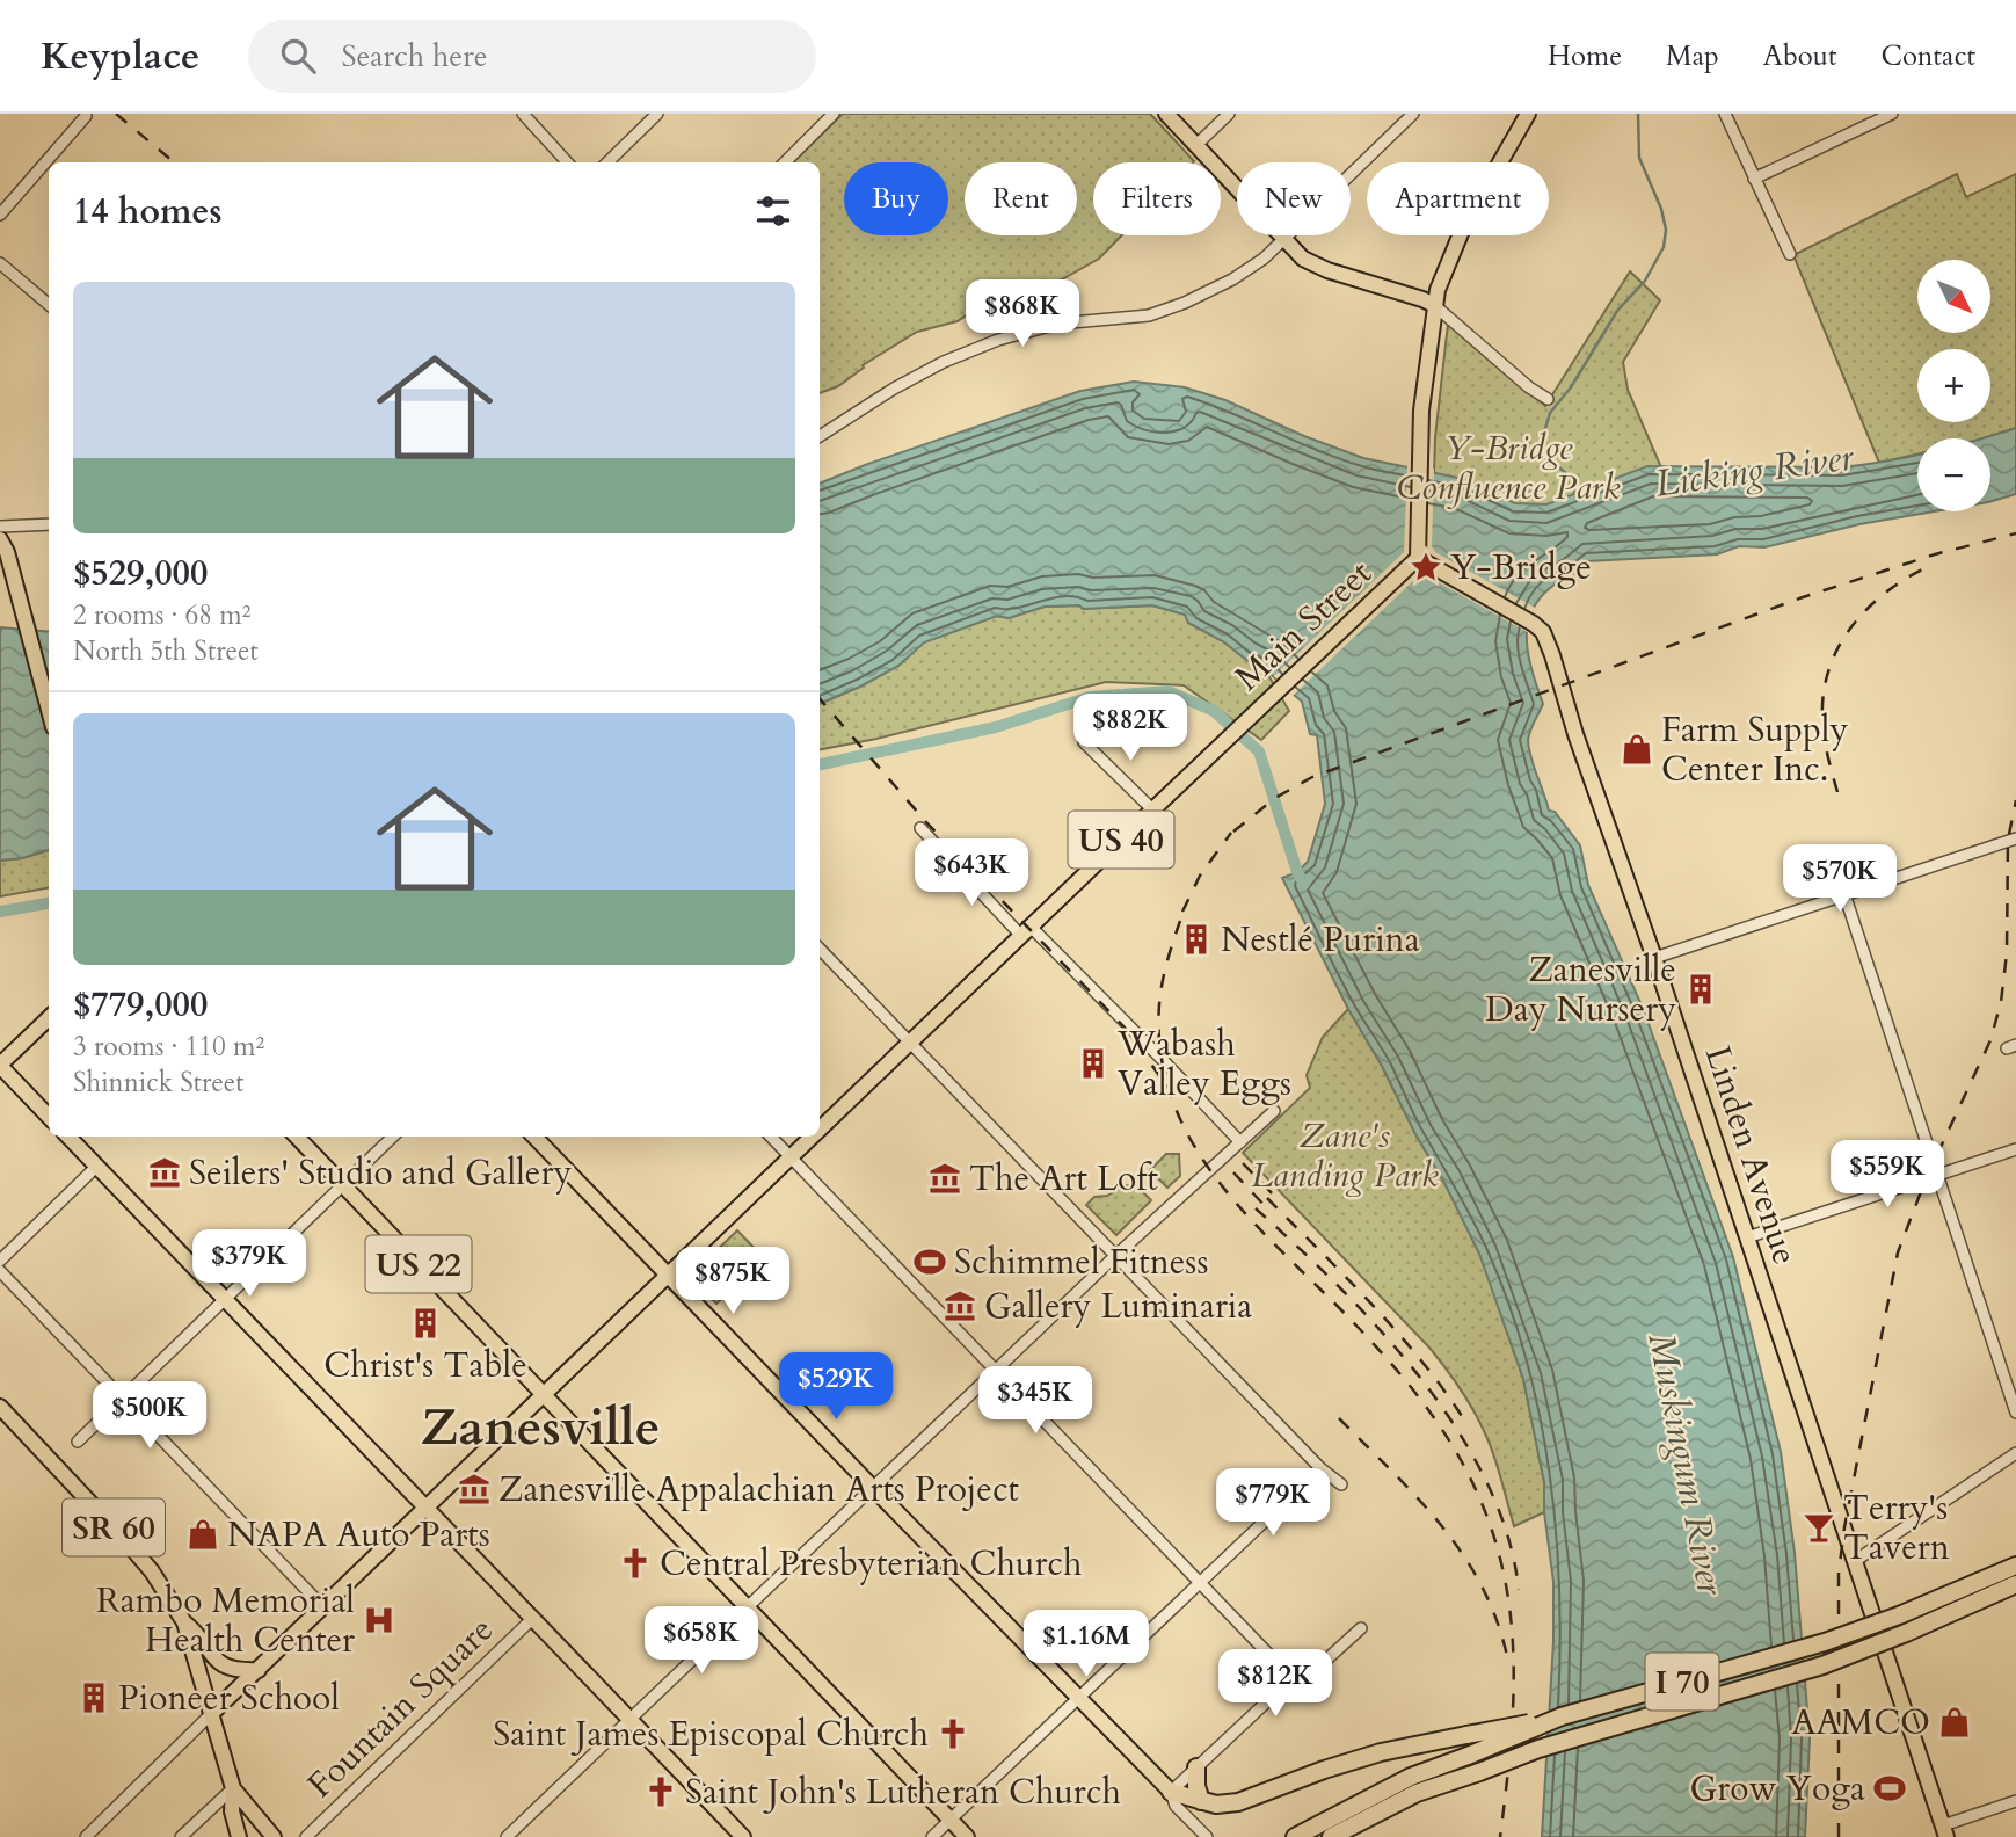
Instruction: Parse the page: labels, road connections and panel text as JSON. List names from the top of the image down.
{
  "streets": {
    "highway": ["I 70"],
    "main road": [
      "Main Street",
      "US 40",
      "Linden Avenue",
      "US 22",
      "SR 60"
    ],
    "street": ["Fountain Square"]
  },
  "crossings": [
    ["Main Street", "Linden Avenue"],
    ["Main Street", "US 22"],
    ["Main Street", "SR 60"]
  ],
  "districts": ["Zanesville"],
  "water": ["Licking River", "Muskingum River"],
  "parks": ["Y-Bridge Confluence Park", "Zane's Landing Park"],
  "places": {
    "place": ["Y-Bridge"],
    "shop": ["Farm Supply Center Inc.", "NAPA Auto Parts", "AAMCO"],
    "building": [
      "Nestlé Purina",
      "Zanesville Day Nursery",
      "Wabash Valley Eggs",
      "Christ's Table",
      "Pioneer School"
    ],
    "museum": [
      "Seilers' Studio and Gallery",
      "The Art Loft",
      "Gallery Luminaria",
      "Zanesville Appalachian Arts Project"
    ],
    "sports": ["Schimmel Fitness", "Grow Yoga"],
    "bar": ["Terry's Tavern"],
    "church": ["Central Presbyterian Church", "Saint James Episcopal Church", "Saint John's Lutheran Church"],
    "hospital": ["Rambo Memorial Health Center"]
  },
  "north": "bottom right",
  "page": {
    "header": "Keyplace",
    "search": "Search here",
    "nav": [
      "Home",
      "Map",
      "About",
      "Contact"
    ],
    "chip": [
      "Buy",
      "Rent",
      "Filters",
      "New",
      "Apartment"
    ],
    "heading": "14 homes",
    "map_buttons": ["+", "−"],
    "list": [
      {
        "name": "$529,000",
        "note": "2 rooms · 68 m² · North 5th Street"
      },
      {
        "name": "$779,000",
        "note": "3 rooms · 110 m² · Shinnick Street"
      }
    ],
    "price": [
      "$868K",
      "$882K",
      "$643K",
      "$570K",
      "$559K",
      "$379K",
      "$875K",
      "$529K",
      "$345K",
      "$500K",
      "$779K",
      "$658K",
      "$1.16M",
      "$812K"
    ]
  }
}
